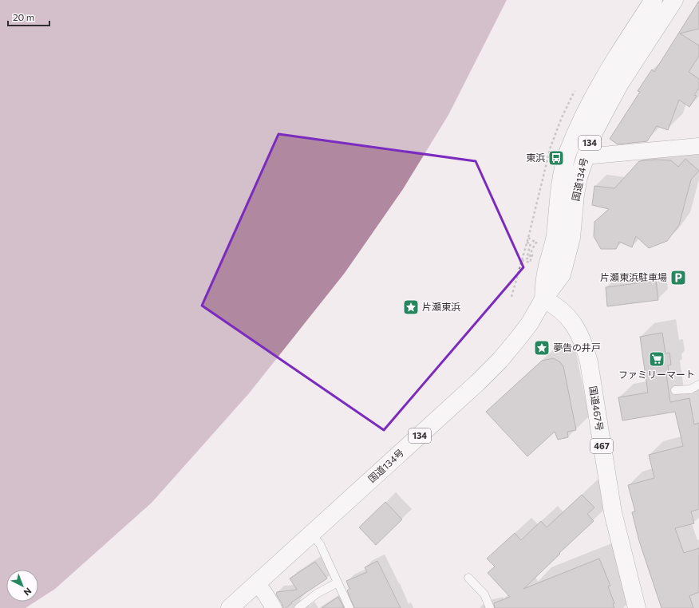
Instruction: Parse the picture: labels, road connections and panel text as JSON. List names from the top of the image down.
{
  "streets": {
    "highway": [
      "134",
      "国道134号",
      "国道467号",
      "467"
    ]
  },
  "crossings": [
    ["国道134号", "国道467号"]
  ],
  "places": {
    "bus stop": ["東浜"],
    "parking": ["片瀬東浜駐車場"],
    "place": ["片瀬東浜", "夢告の井戸"],
    "supermarket": ["ファミリーマート"]
  },
  "scale_bar": "20 m",
  "north": "bottom right"
}
